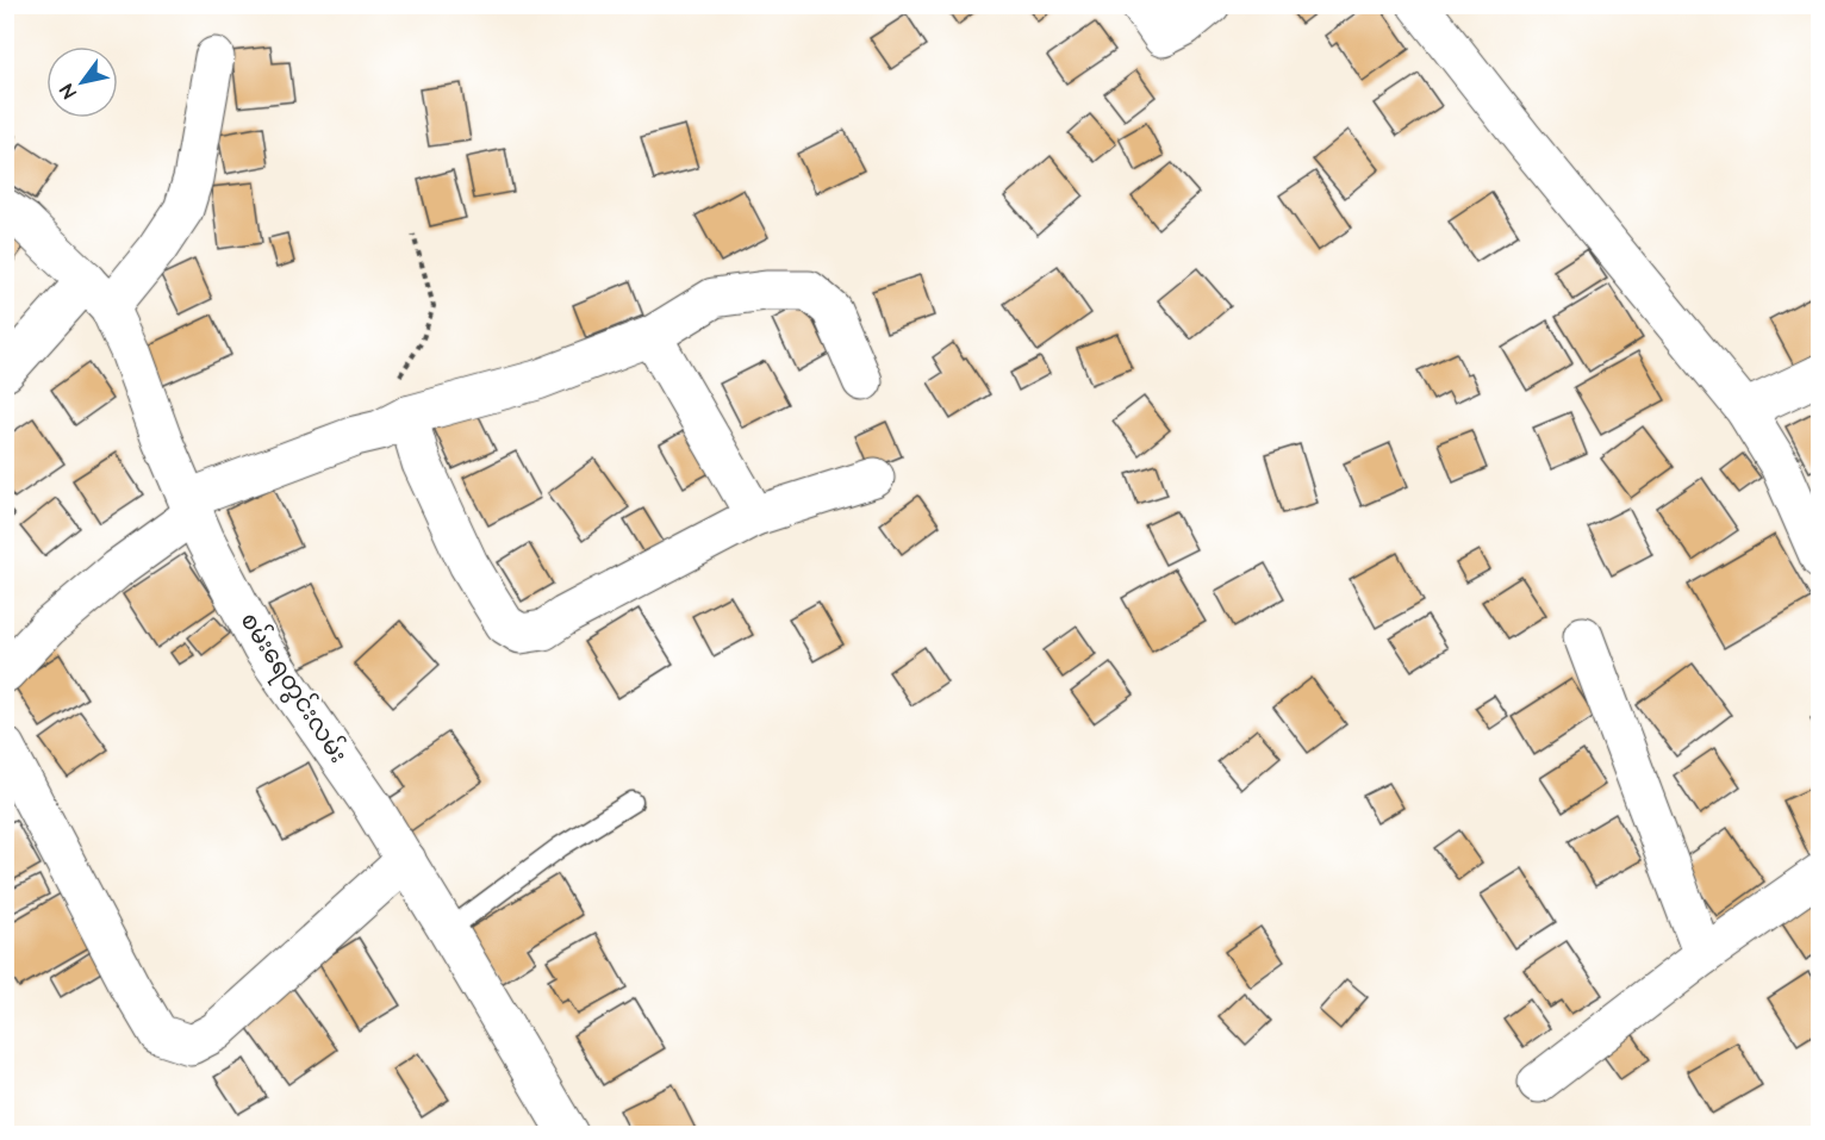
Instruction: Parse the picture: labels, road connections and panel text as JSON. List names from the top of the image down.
{
  "streets": {
    "street": ["စမ်းရေတွင်းလမ်း"]
  },
  "north": "bottom left"
}
